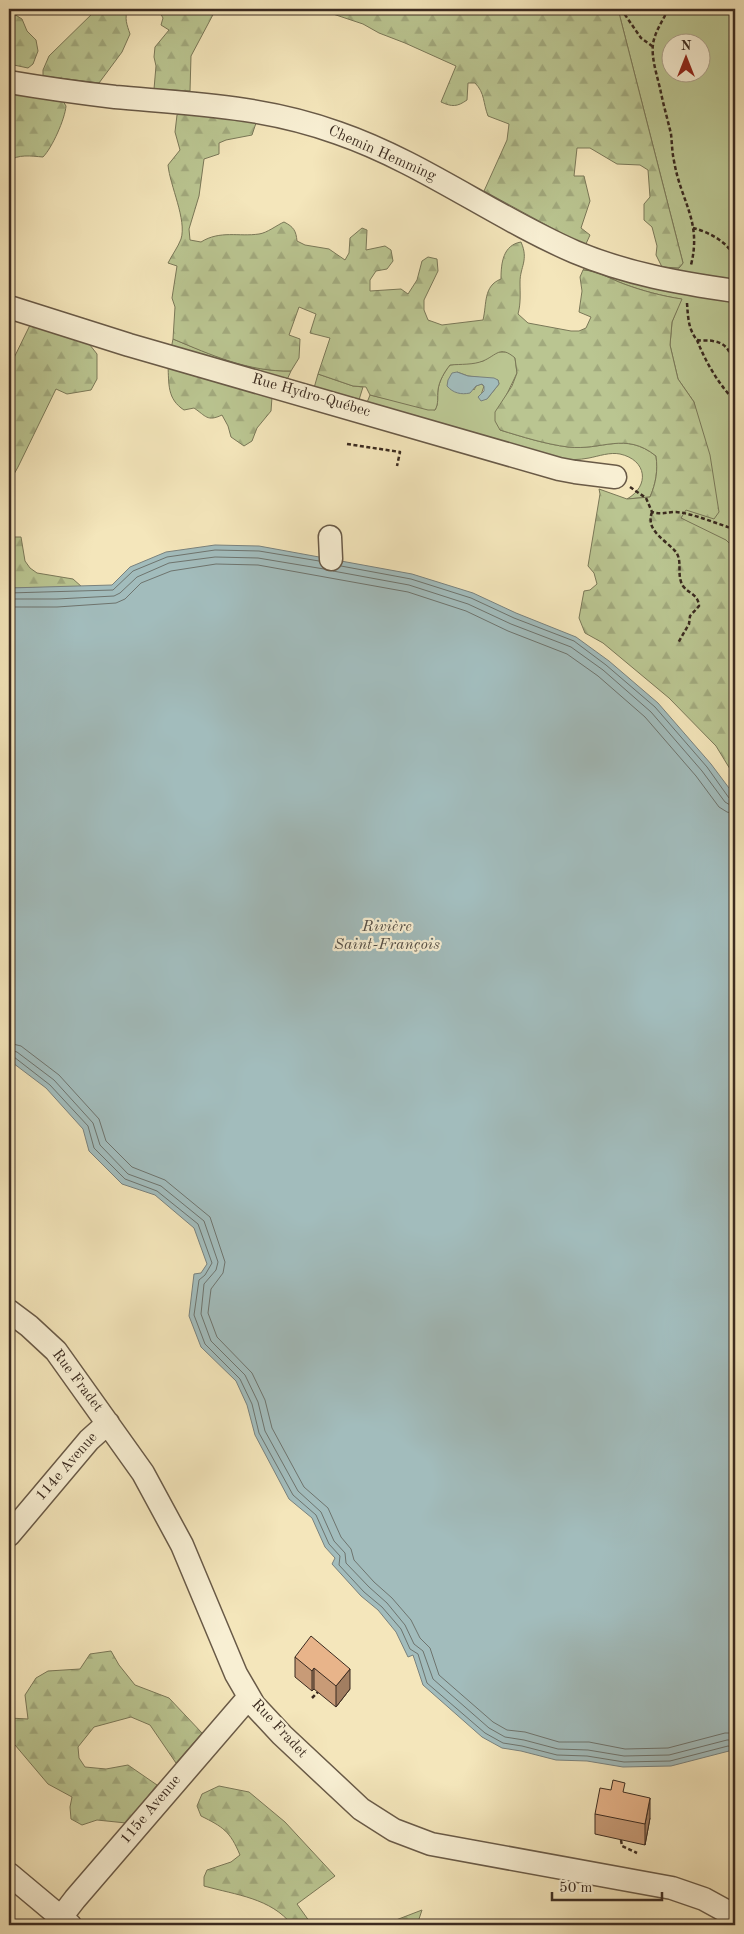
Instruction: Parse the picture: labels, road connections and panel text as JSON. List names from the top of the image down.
{
  "streets": {
    "street": [
      "Chemin Hemming",
      "Rue Hydro-Québec",
      "Rue Fradet",
      "114e Avenue",
      "115e Avenue"
    ]
  },
  "crossings": [
    ["Rue Fradet", "114e Avenue"],
    ["Rue Fradet", "115e Avenue"]
  ],
  "water": ["Rivière Saint-François"],
  "scale_bar": "50 m",
  "north": "top"
}
